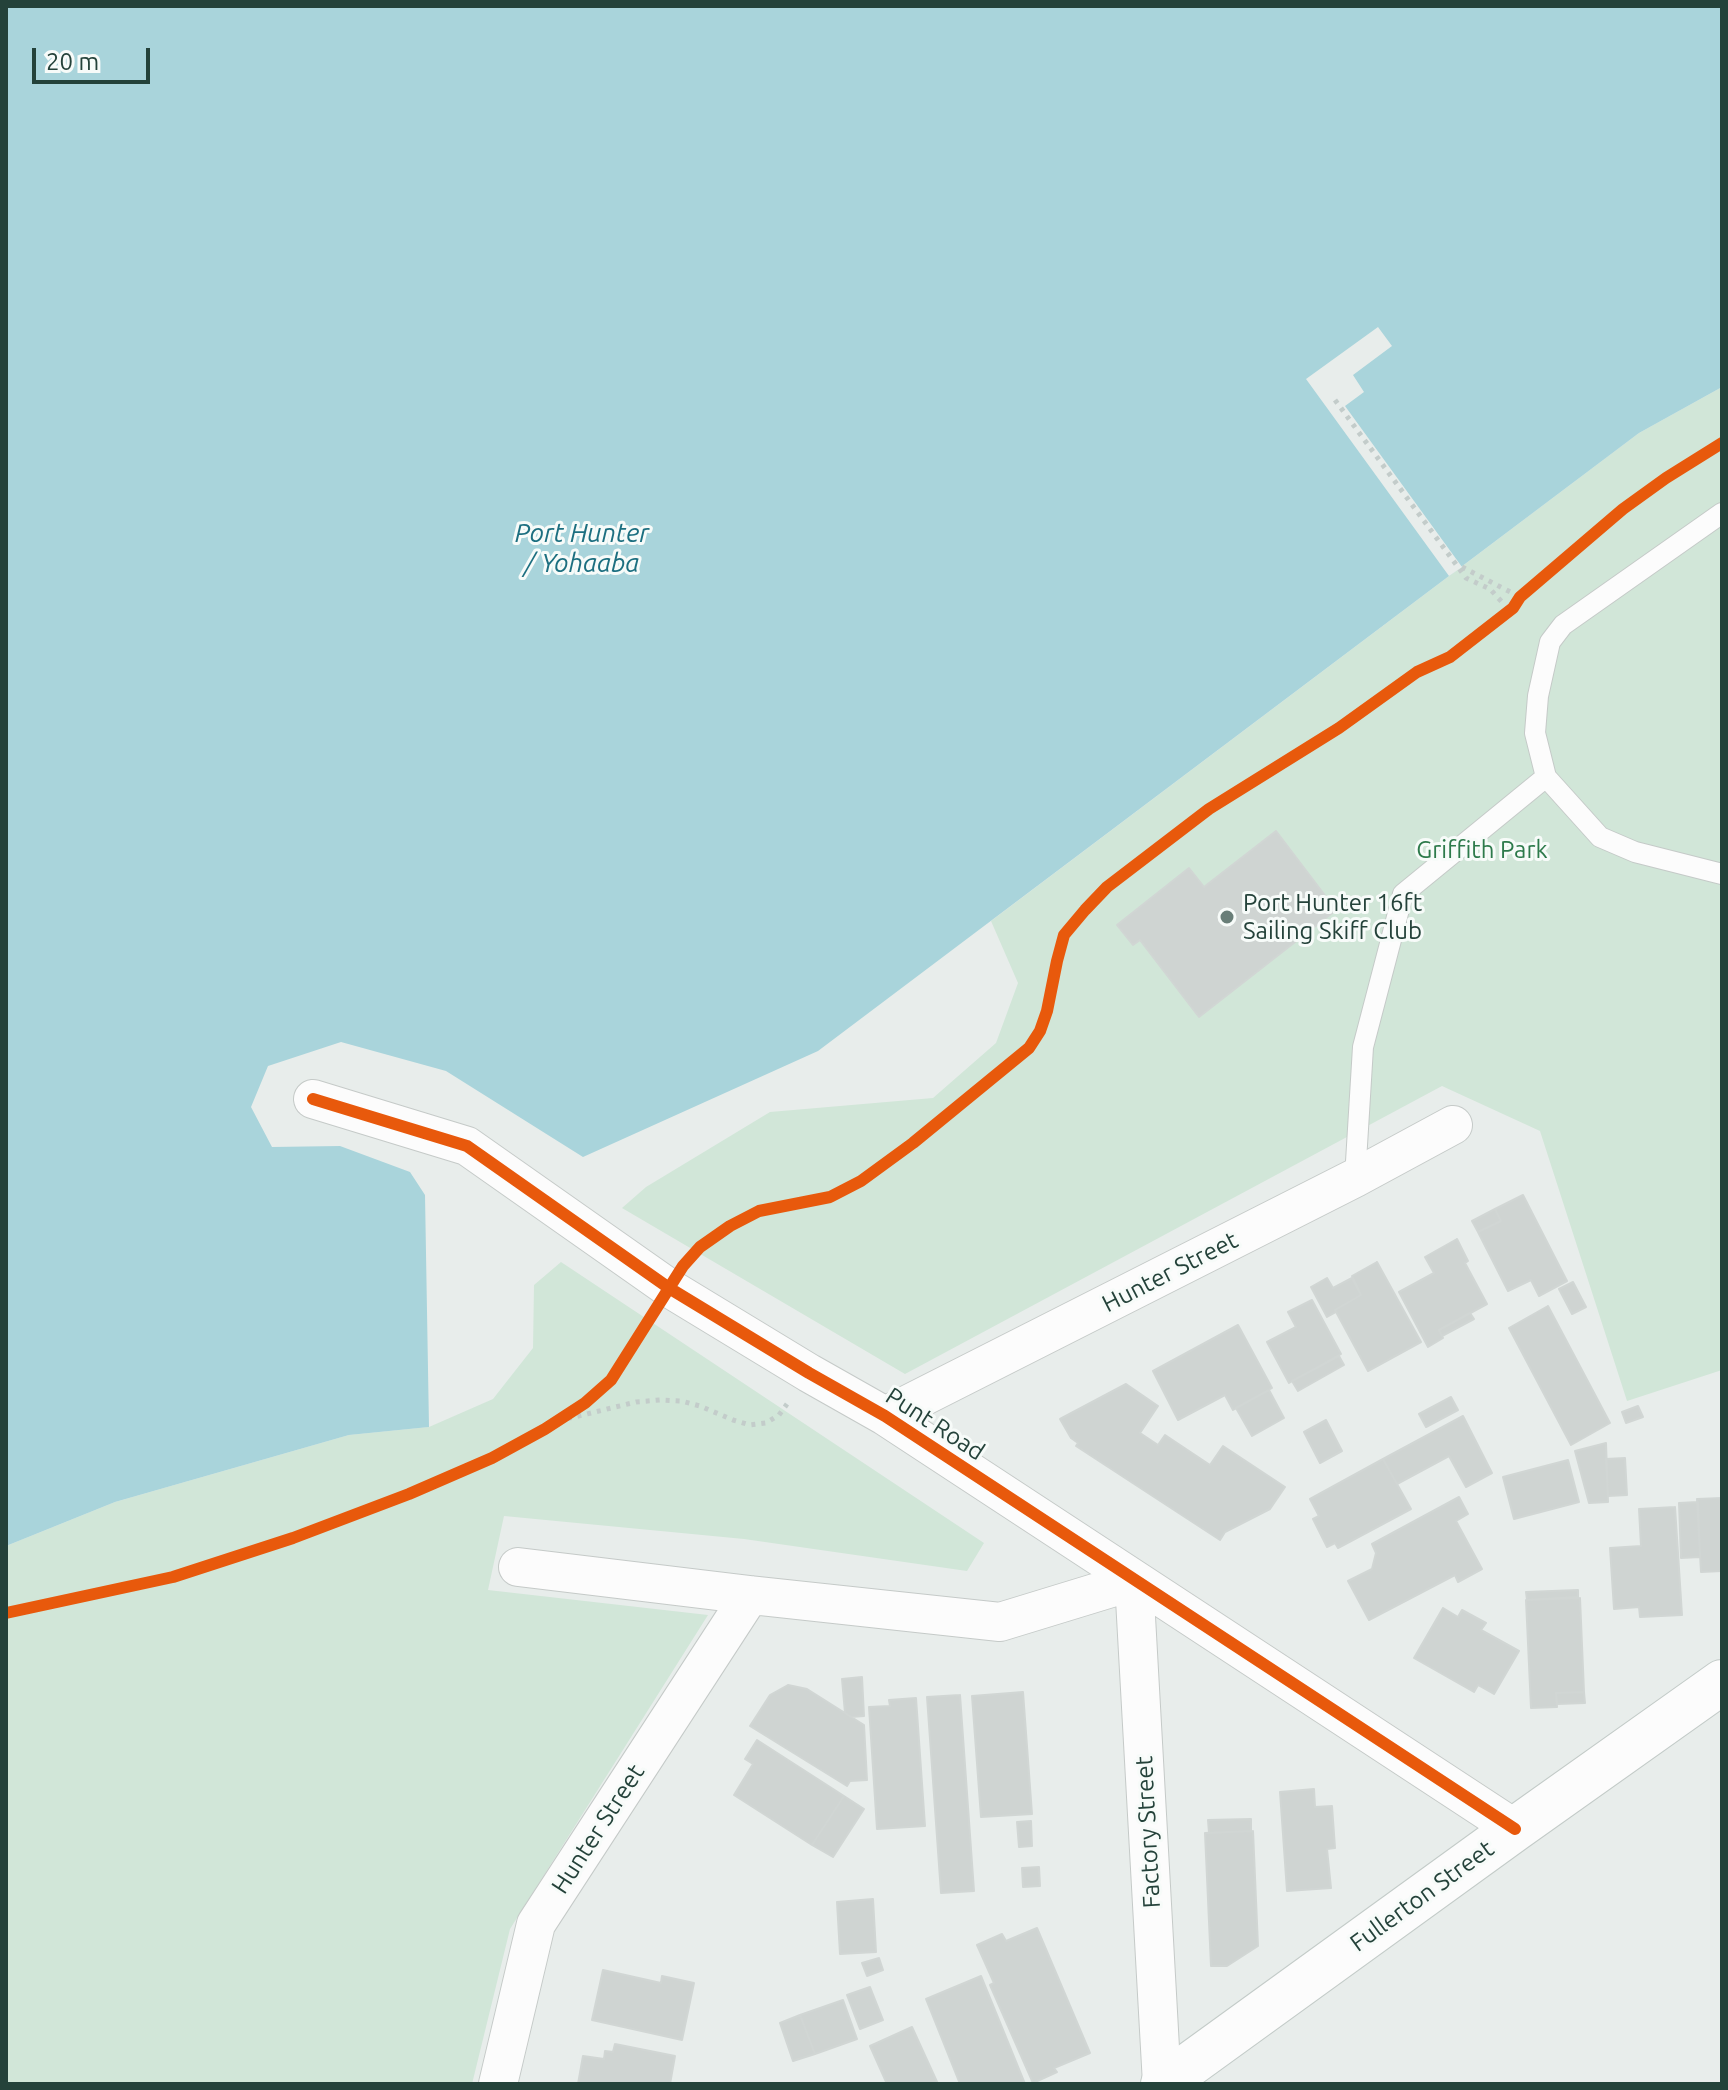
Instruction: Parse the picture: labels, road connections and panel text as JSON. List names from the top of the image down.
{
  "streets": {
    "main road": ["Fullerton Street"],
    "street": ["Hunter Street", "Punt Road", "Factory Street"]
  },
  "crossings": [
    ["Hunter Street", "Punt Road"],
    ["Punt Road", "Factory Street"],
    ["Punt Road", "Fullerton Street"],
    ["Factory Street", "Fullerton Street"]
  ],
  "water": ["Port Hunter / Yohaaba"],
  "parks": ["Griffith Park"],
  "places": ["Port Hunter 16ft Sailing Skiff Club"],
  "scale_bar": "20 m"
}
